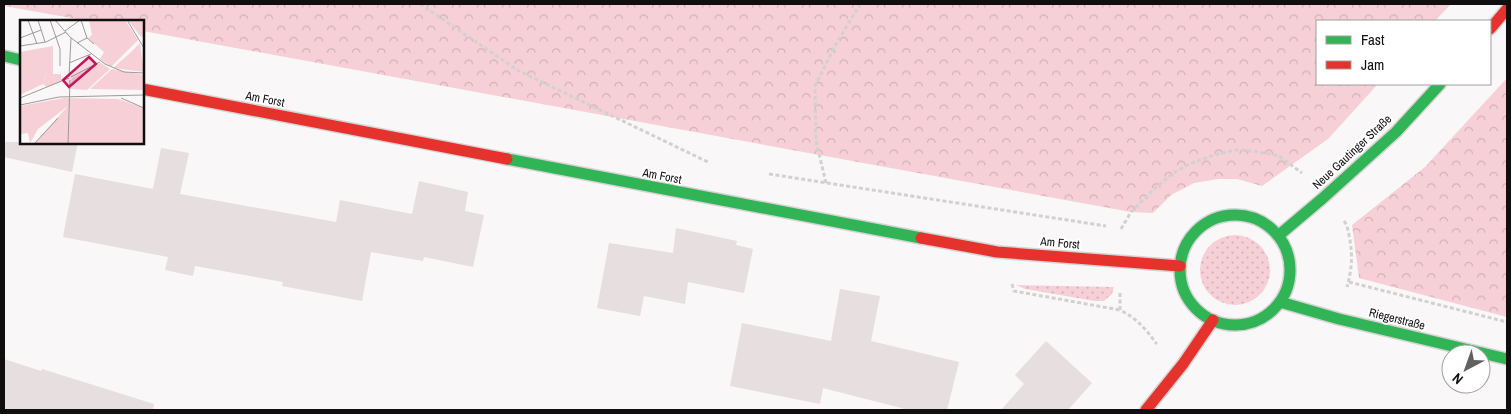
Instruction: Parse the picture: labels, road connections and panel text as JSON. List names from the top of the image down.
{
  "streets": {
    "street": ["Am Forst", "Neue Gautinger Straße", "Riegerstraße"]
  },
  "crossings": [
    ["Am Forst", "Neue Gautinger Straße"],
    ["Am Forst", "Riegerstraße"],
    ["Neue Gautinger Straße", "Riegerstraße"]
  ],
  "legend": ["Fast", "Jam"],
  "north": "bottom left"
}
